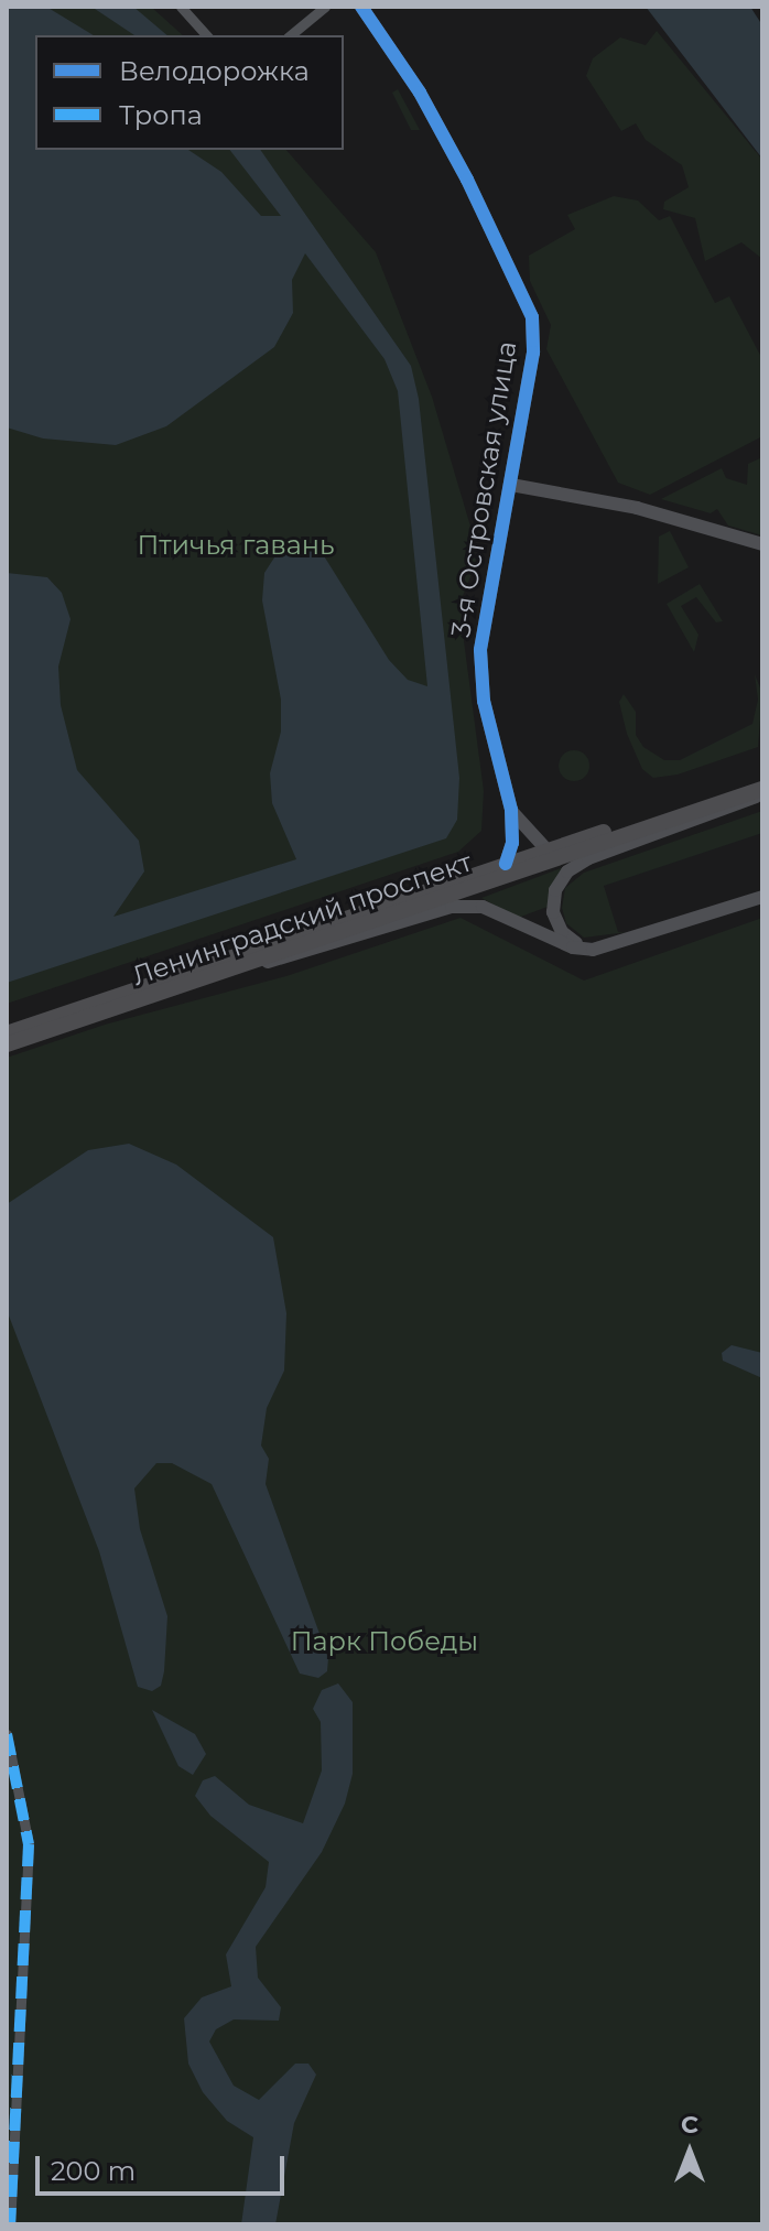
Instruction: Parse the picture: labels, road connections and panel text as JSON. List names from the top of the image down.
{
  "streets": {
    "main road": ["Ленинградский проспект"],
    "street": ["3-я Островская улица"]
  },
  "parks": ["Птичья гавань", "Парк Победы"],
  "legend": ["Велодорожка", "Тропа"],
  "scale_bar": "200 m",
  "north": "top"
}
